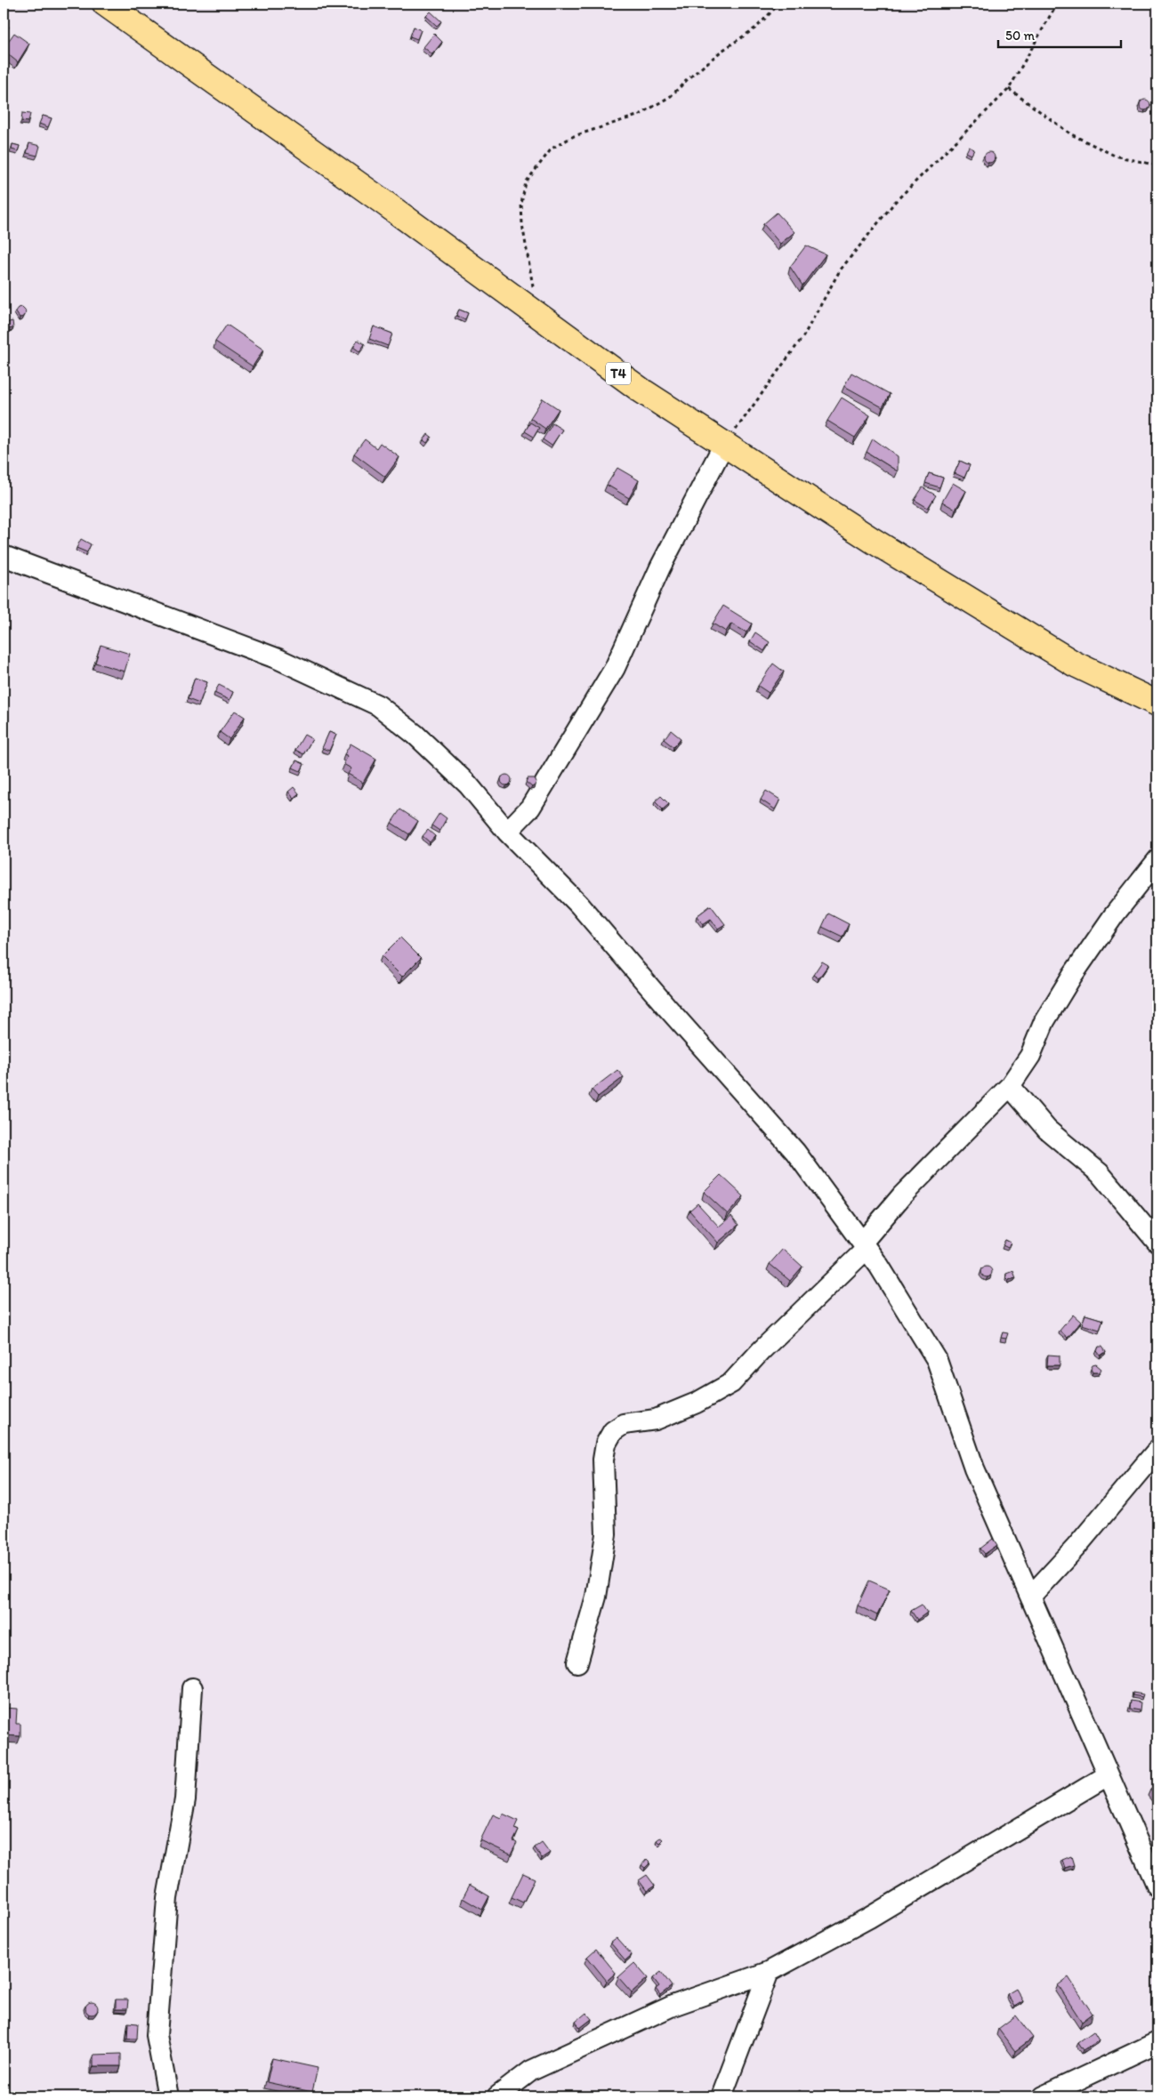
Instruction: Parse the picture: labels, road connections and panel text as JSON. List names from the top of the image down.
{
  "streets": {
    "highway": ["T4"]
  },
  "scale_bar": "50 m"
}
